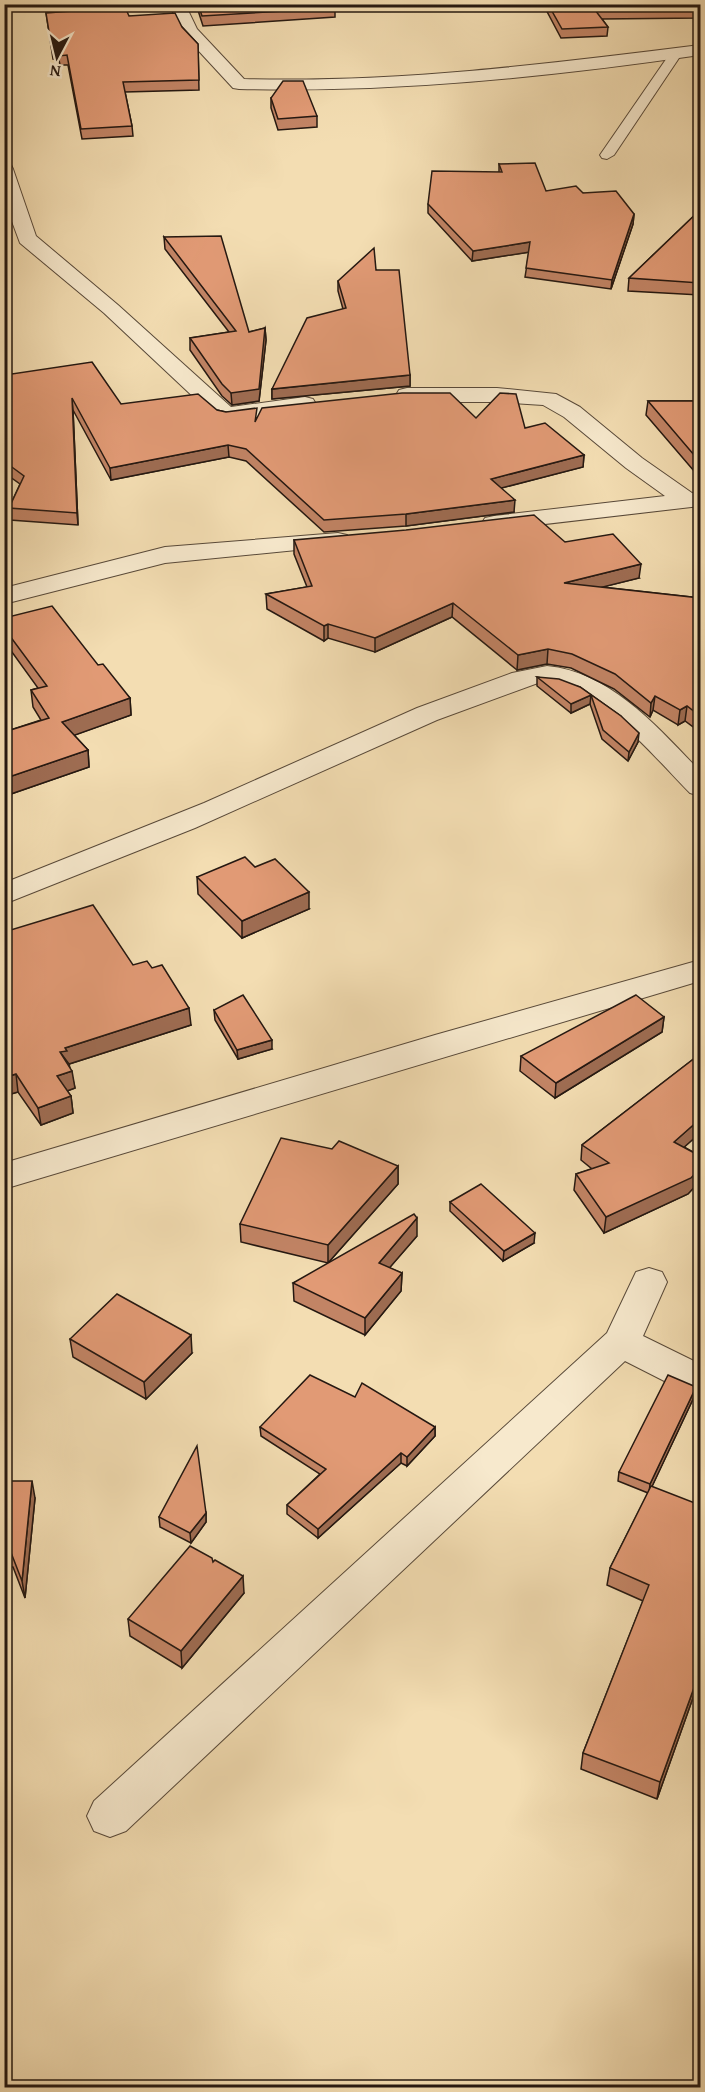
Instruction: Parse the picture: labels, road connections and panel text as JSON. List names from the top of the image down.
{
  "north": "bottom"
}
